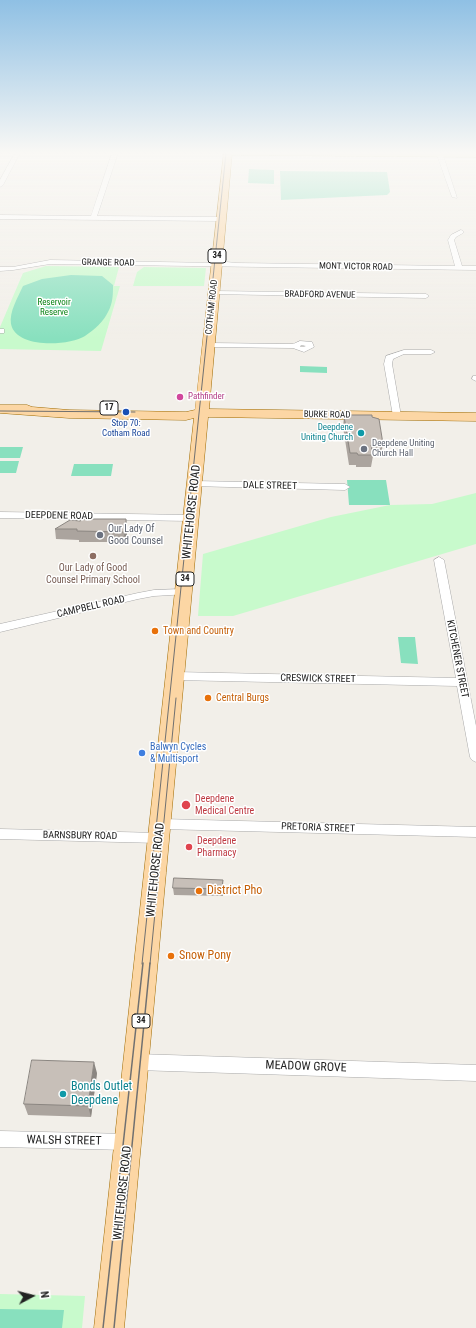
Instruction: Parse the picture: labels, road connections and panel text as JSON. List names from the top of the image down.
{
  "streets": {
    "main road": [
      "34",
      "COTHAM ROAD",
      "17",
      "BURKE ROAD",
      "WHITEHORSE ROAD"
    ],
    "street": [
      "GRANGE ROAD",
      "MONT VICTOR ROAD",
      "BRADFORD AVENUE",
      "DALE STREET",
      "DEEPDENE ROAD",
      "CAMPBELL ROAD",
      "KITCHENER STREET",
      "CRESWICK STREET",
      "PRETORIA STREET",
      "BARNSBURY ROAD",
      "MEADOW GROVE",
      "WALSH STREET"
    ]
  },
  "crossings": [
    ["GRANGE ROAD", "MONT VICTOR ROAD"],
    ["GRANGE ROAD", "COTHAM ROAD"],
    ["MONT VICTOR ROAD", "COTHAM ROAD"],
    ["BRADFORD AVENUE", "COTHAM ROAD"],
    ["COTHAM ROAD", "BURKE ROAD"],
    ["COTHAM ROAD", "WHITEHORSE ROAD"],
    ["BURKE ROAD", "WHITEHORSE ROAD"],
    ["DALE STREET", "WHITEHORSE ROAD"],
    ["WHITEHORSE ROAD", "DEEPDENE ROAD"],
    ["WHITEHORSE ROAD", "CAMPBELL ROAD"],
    ["WHITEHORSE ROAD", "CRESWICK STREET"],
    ["WHITEHORSE ROAD", "PRETORIA STREET"],
    ["WHITEHORSE ROAD", "BARNSBURY ROAD"],
    ["WHITEHORSE ROAD", "MEADOW GROVE"],
    ["WHITEHORSE ROAD", "WALSH STREET"],
    ["KITCHENER STREET", "CRESWICK STREET"],
    ["PRETORIA STREET", "BARNSBURY ROAD"]
  ],
  "parks": ["Reservoir Reserve"],
  "places": [
    "Pathfinder",
    "Stop 70: Cotham Road",
    "Deepdene Uniting Church",
    "Deepdene Uniting Church Hall",
    "Our Lady Of Good Counsel",
    "Our Lady of Good Counsel Primary School",
    "Town and Country",
    "Central Burgs",
    "Balwyn Cycles & Multisport",
    "Deepdene Medical Centre",
    "Deepdene Pharmacy",
    "District Pho",
    "Snow Pony",
    "Bonds Outlet Deepdene"
  ],
  "north": "right"
}
